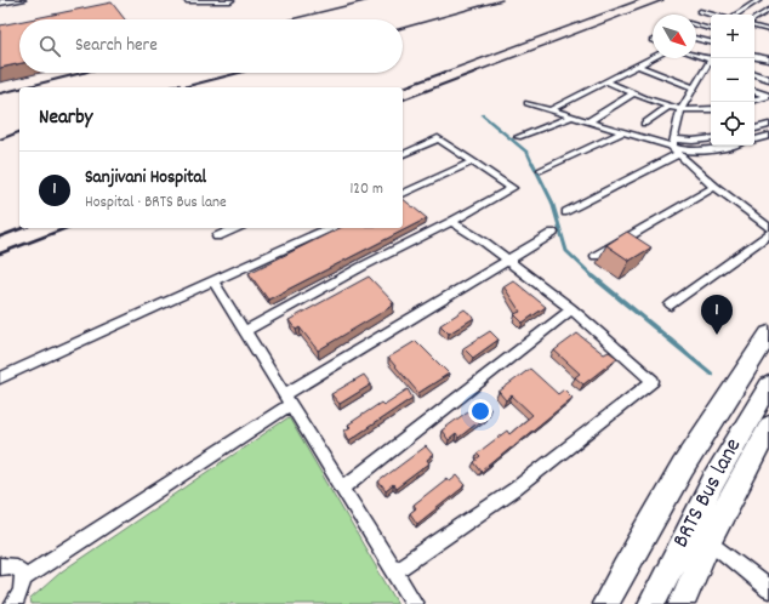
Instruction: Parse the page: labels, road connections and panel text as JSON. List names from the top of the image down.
{
  "streets": {
    "main road": ["BRTS Bus lane"]
  },
  "north": "bottom right",
  "page": {
    "map_buttons": ["+", "−"],
    "search": "Search here",
    "heading": "Nearby",
    "list": [
      {
        "mark": "1",
        "name": "Sanjivani Hospital",
        "note": "Hospital · BRTS Bus lane",
        "value": "120 m"
      }
    ],
    "pins": "1"
  }
}
